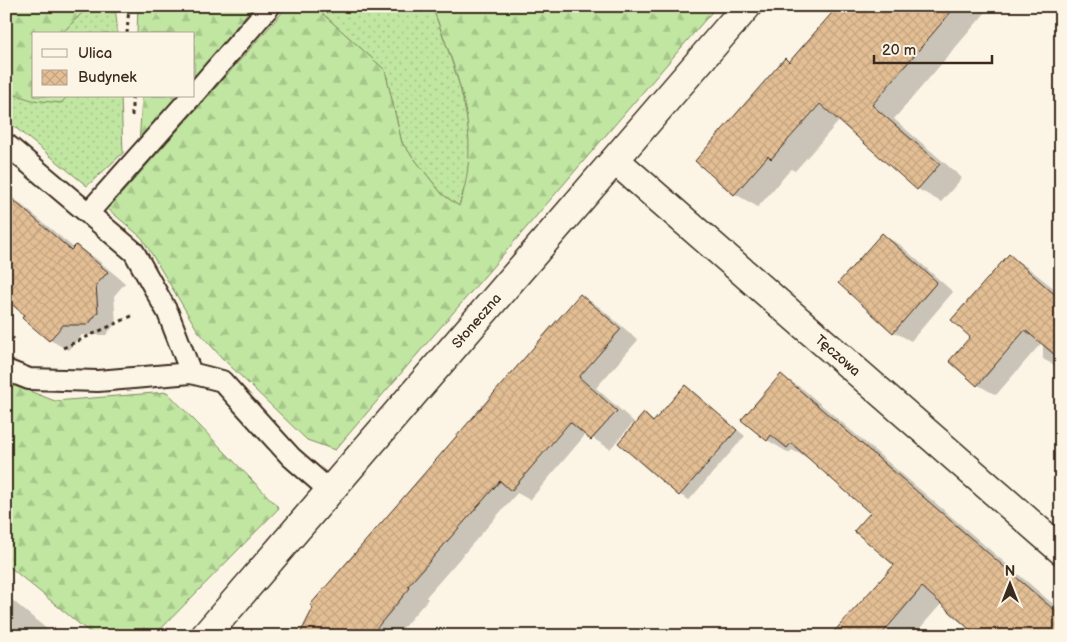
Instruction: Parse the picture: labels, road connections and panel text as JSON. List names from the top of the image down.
{
  "streets": {
    "street": ["Słoneczna", "Tęczowa"]
  },
  "crossings": [
    ["Słoneczna", "Tęczowa"]
  ],
  "legend": ["Ulica", "Budynek"],
  "scale_bar": "20 m",
  "north": "top"
}
